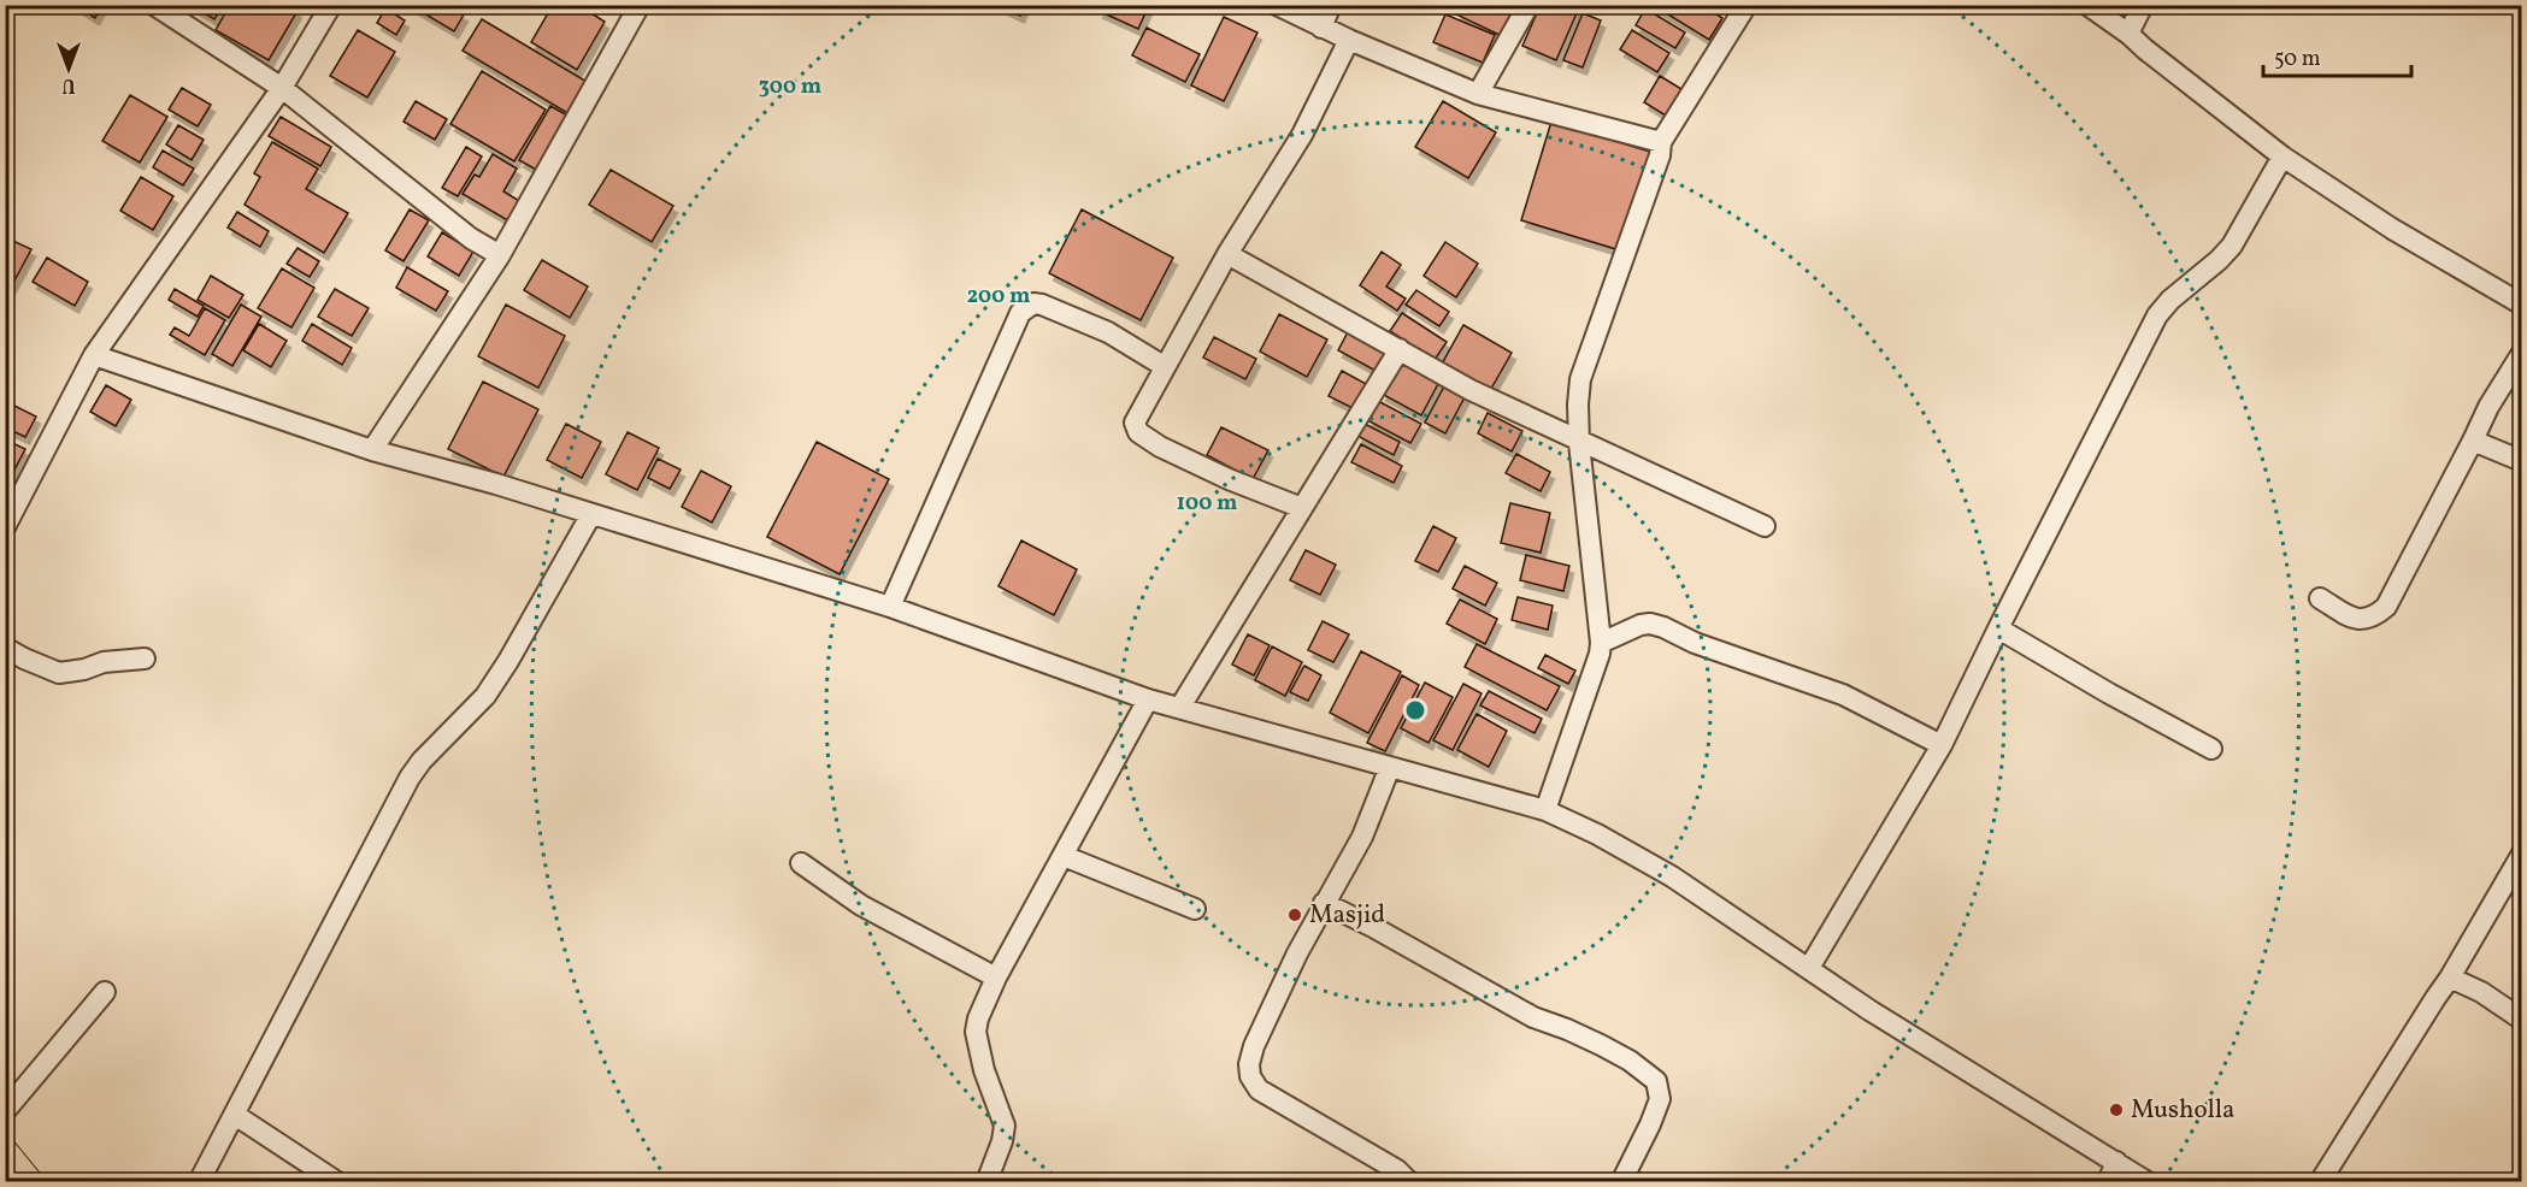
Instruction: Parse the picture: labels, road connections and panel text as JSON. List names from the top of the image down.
{
  "places": ["Masjid", "Musholla"],
  "scale_bar": "50 m",
  "north": "bottom",
  "rings": ["300 m", "200 m", "100 m"]
}
